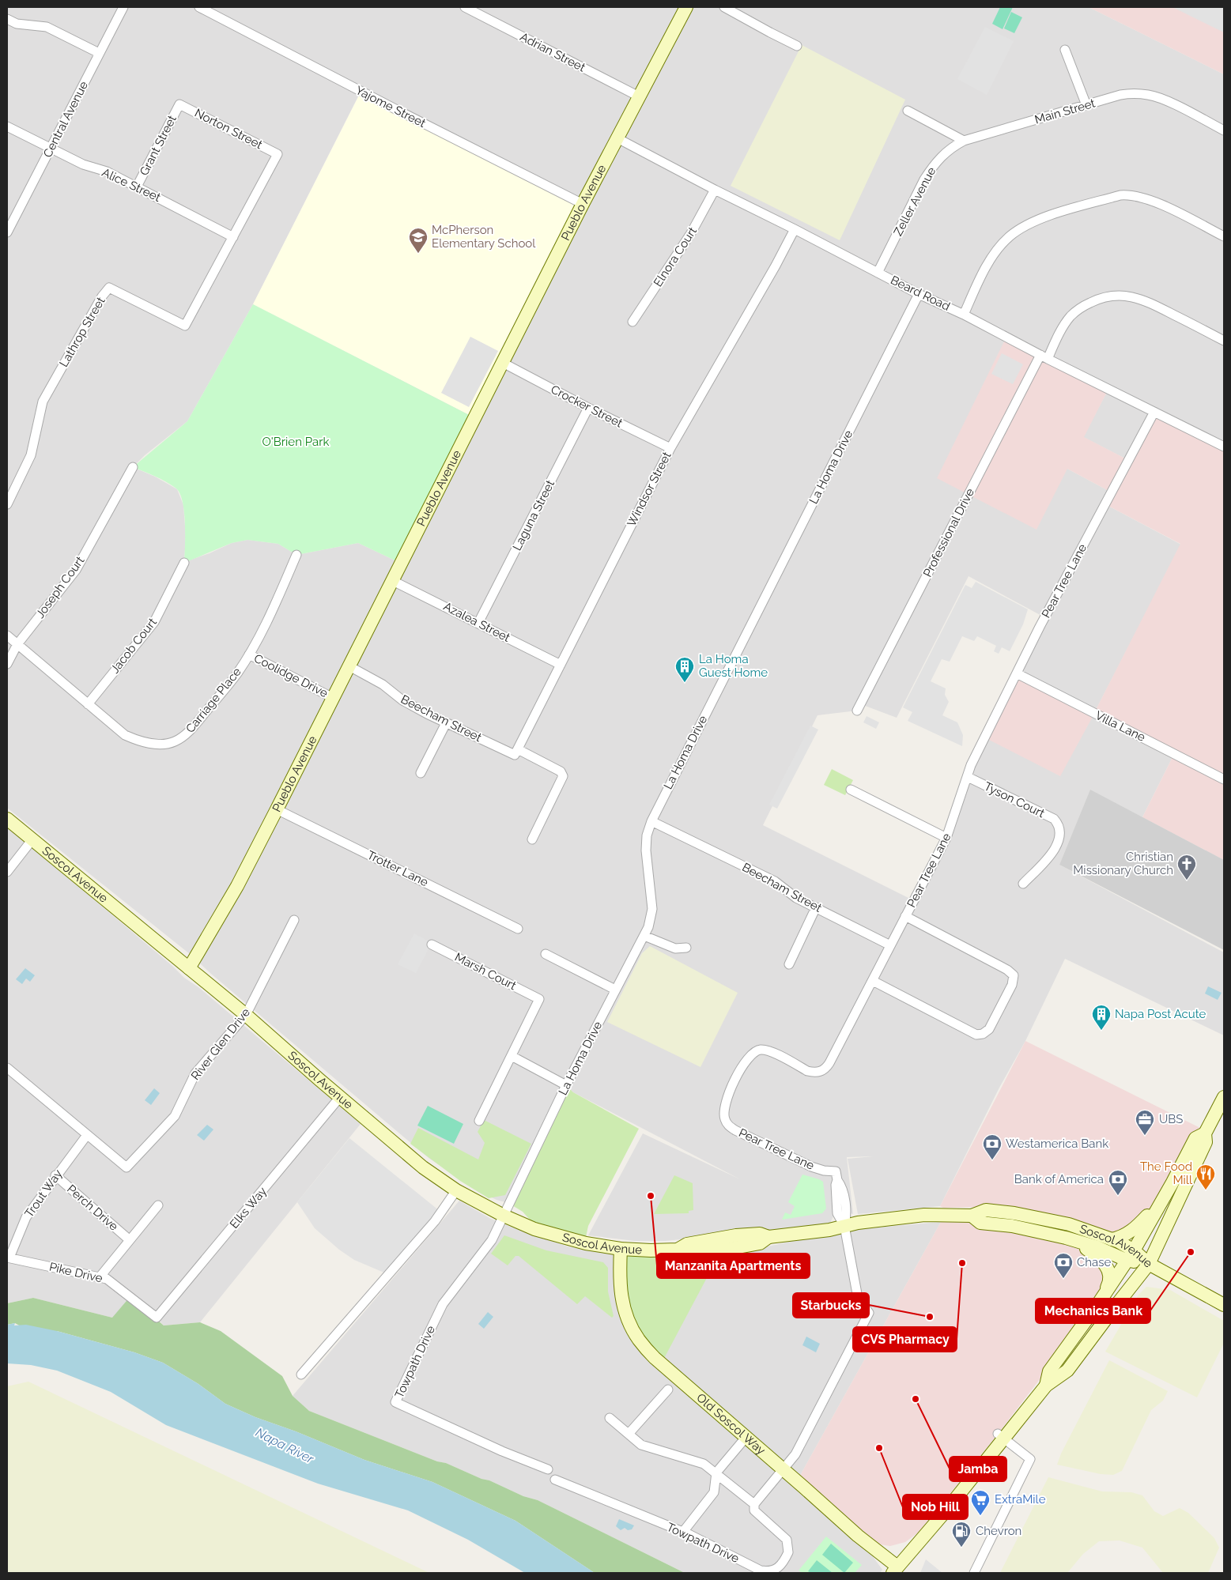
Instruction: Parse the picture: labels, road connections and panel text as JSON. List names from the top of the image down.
{
  "streets": {
    "main road": ["Pueblo Avenue", "Soscol Avenue", "Old Soscol Way"],
    "street": [
      "Adrian Street",
      "Yajome Street",
      "Main Street",
      "Central Avenue",
      "Norton Street",
      "Grant Street",
      "Alice Street",
      "Zeller Avenue",
      "Elnora Court",
      "Beard Road",
      "Lathrop Street",
      "Crocker Street",
      "La Homa Drive",
      "Windsor Street",
      "Laguna Street",
      "Professional Drive",
      "Pear Tree Lane",
      "Joseph Court",
      "Azalea Street",
      "Jacob Court",
      "Coolidge Drive",
      "Carriage Place",
      "Beecham Street",
      "Villa Lane",
      "Tyson Court",
      "Trotter Lane",
      "Marsh Court",
      "River Glen Drive",
      "Trout Way",
      "Perch Drive",
      "Elks Way",
      "Pike Drive",
      "Towpath Drive"
    ]
  },
  "crossings": [
    ["Adrian Street", "Pueblo Avenue"],
    ["Yajome Street", "Pueblo Avenue"],
    ["Main Street", "Zeller Avenue"],
    ["Central Avenue", "Alice Street"],
    ["Norton Street", "Grant Street"],
    ["Norton Street", "Lathrop Street"],
    ["Grant Street", "Alice Street"],
    ["Alice Street", "Lathrop Street"],
    ["Zeller Avenue", "Beard Road"],
    ["Pueblo Avenue", "Beard Road"],
    ["Pueblo Avenue", "Crocker Street"],
    ["Pueblo Avenue", "Azalea Street"],
    ["Pueblo Avenue", "Coolidge Drive"],
    ["Pueblo Avenue", "Beecham Street"],
    ["Pueblo Avenue", "Trotter Lane"],
    ["Pueblo Avenue", "Soscol Avenue"],
    ["Elnora Court", "Beard Road"],
    ["Beard Road", "La Homa Drive"],
    ["Beard Road", "Windsor Street"],
    ["Beard Road", "Professional Drive"],
    ["Beard Road", "Pear Tree Lane"],
    ["Crocker Street", "Windsor Street"],
    ["Crocker Street", "Laguna Street"],
    ["La Homa Drive", "Beecham Street"],
    ["La Homa Drive", "Soscol Avenue"],
    ["La Homa Drive", "Towpath Drive"],
    ["Windsor Street", "Azalea Street"],
    ["Windsor Street", "Beecham Street"],
    ["Laguna Street", "Azalea Street"],
    ["Pear Tree Lane", "Beecham Street"],
    ["Pear Tree Lane", "Villa Lane"],
    ["Pear Tree Lane", "Tyson Court"],
    ["Pear Tree Lane", "Soscol Avenue"],
    ["Pear Tree Lane", "Old Soscol Way"],
    ["Joseph Court", "Carriage Place"],
    ["Jacob Court", "Carriage Place"],
    ["Coolidge Drive", "Carriage Place"],
    ["Soscol Avenue", "River Glen Drive"],
    ["Soscol Avenue", "Elks Way"],
    ["Soscol Avenue", "Towpath Drive"],
    ["Soscol Avenue", "Old Soscol Way"],
    ["River Glen Drive", "Trout Way"],
    ["Trout Way", "Perch Drive"],
    ["Trout Way", "Pike Drive"],
    ["Elks Way", "Pike Drive"]
  ],
  "water": ["Napa River"],
  "parks": ["O'Brien Park"],
  "places": {
    "school or university": ["McPherson Elementary School"],
    "building": ["La Homa Guest Home", "Napa Post Acute"],
    "church": ["Christian Missionary Church"],
    "office": ["UBS"],
    "bank": ["Westamerica Bank", "Bank of America", "Chase"],
    "restaurant": ["The Food Mill"],
    "other": [
      "Manzanita Apartments",
      "Mechanics Bank",
      "CVS Pharmacy",
      "Starbucks",
      "Jamba",
      "Nob Hill"
    ],
    "supermarket": ["ExtraMile"],
    "fuel station": ["Chevron"]
  }
}
